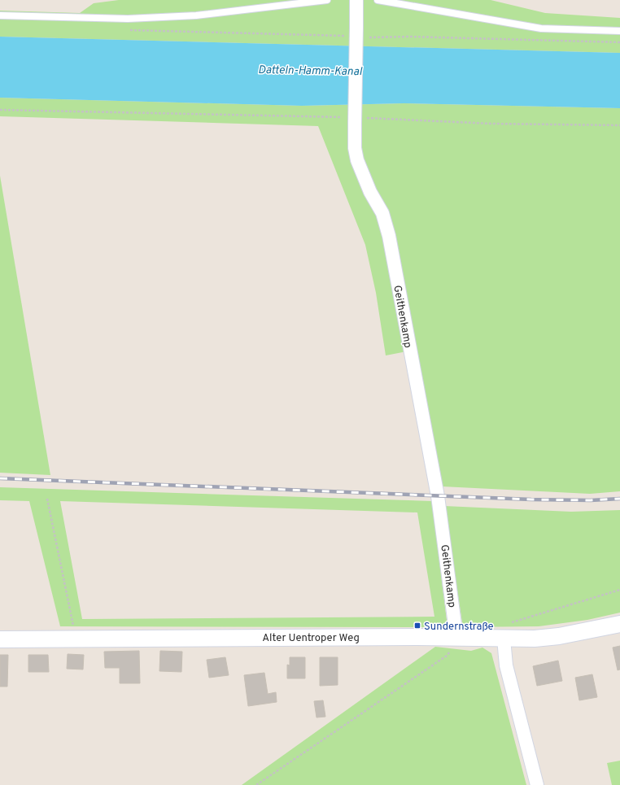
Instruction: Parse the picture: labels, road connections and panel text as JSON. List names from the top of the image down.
{
  "streets": {
    "street": ["Geithenkamp", "Alter Uentroper Weg"]
  },
  "crossings": [
    ["Geithenkamp", "Alter Uentroper Weg"]
  ],
  "water": ["Datteln-Hamm-Kanal"],
  "places": {
    "transit": ["Sundernstraße"]
  }
}
